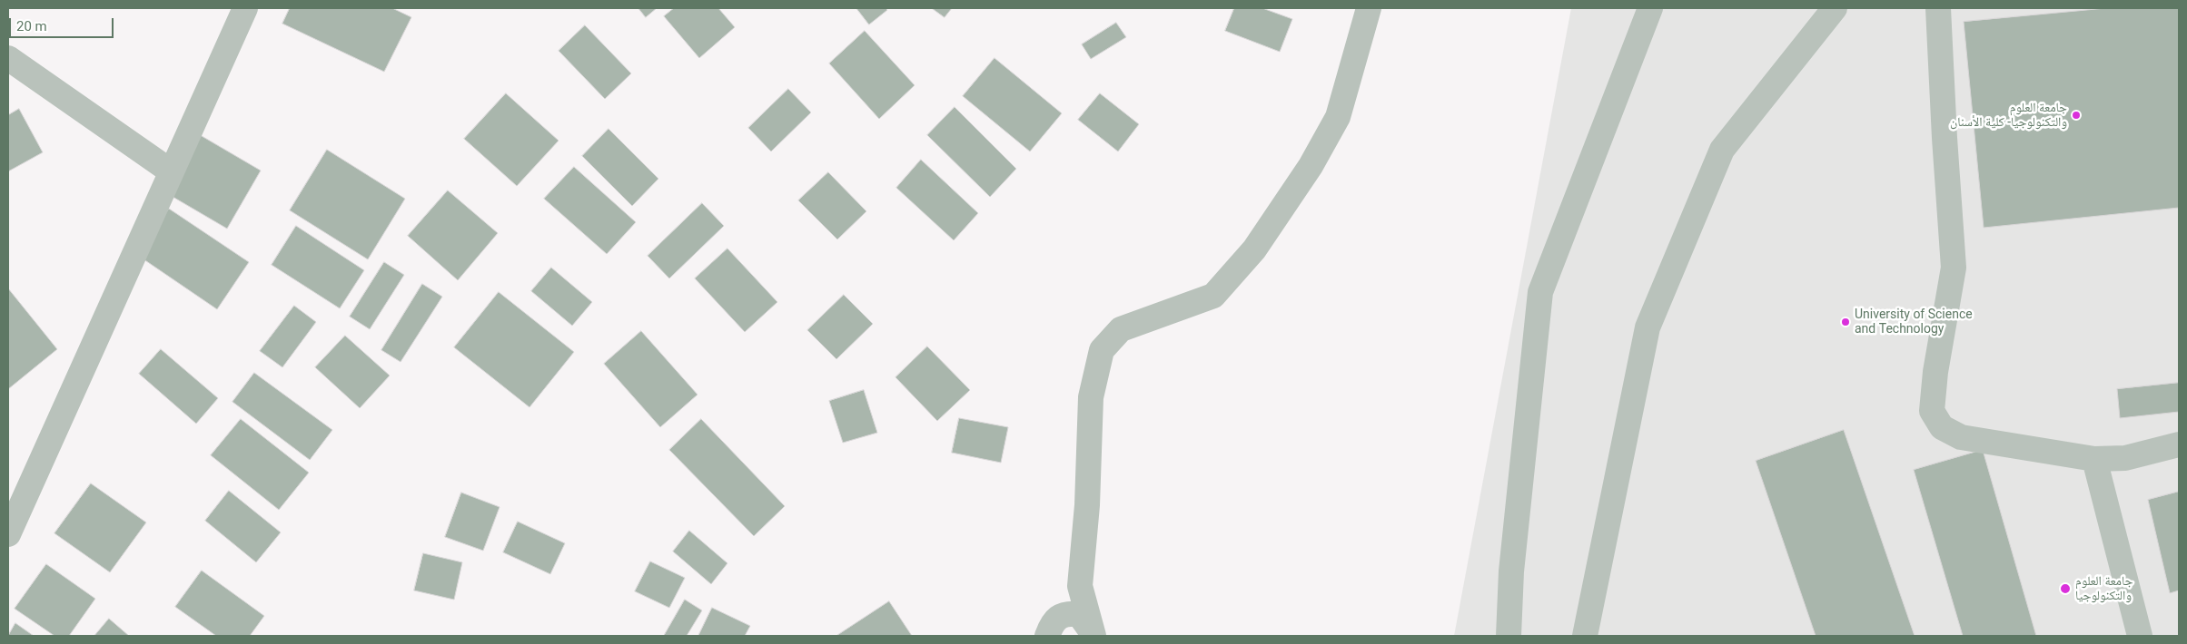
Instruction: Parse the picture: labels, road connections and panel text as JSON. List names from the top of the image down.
{
  "places": ["جامعة العلوم والتكنولوجيا- كلية الأسنان", "University of Science and Technology", "جامعة العلوم والتكنولوجيا"],
  "scale_bar": "20 m"
}
